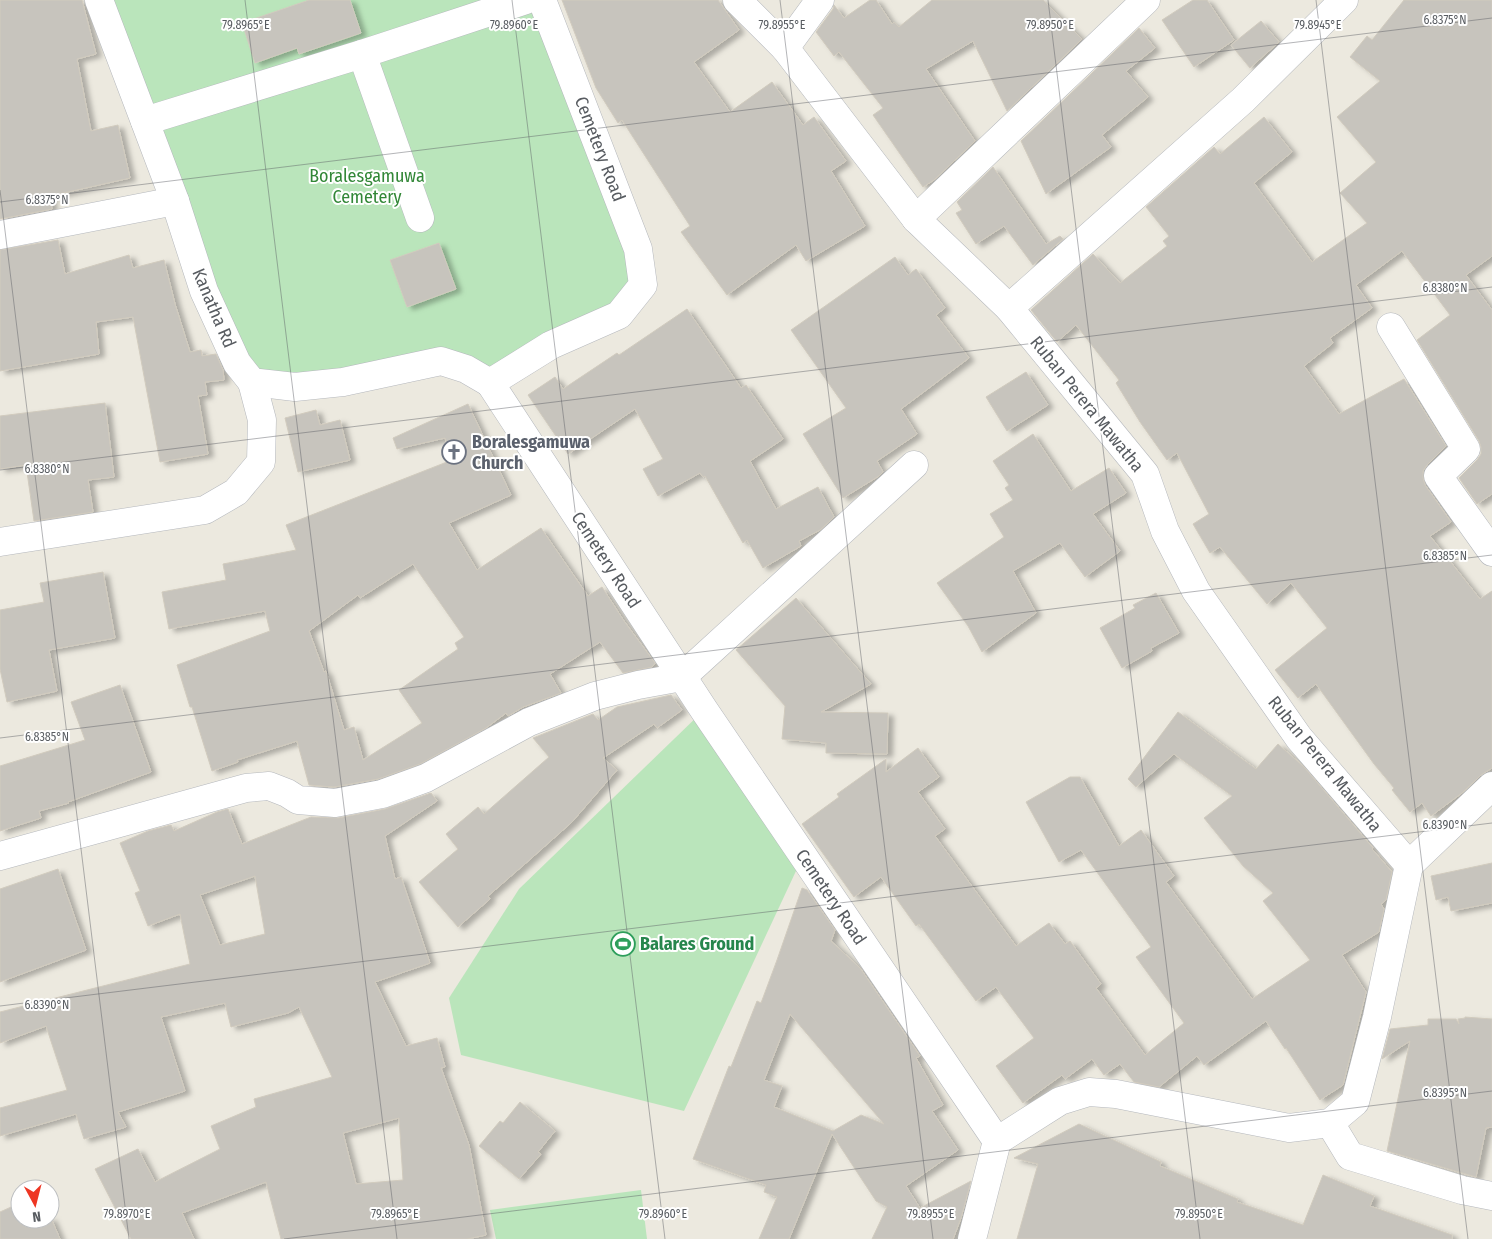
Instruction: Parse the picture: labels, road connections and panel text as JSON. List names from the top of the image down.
{
  "streets": {
    "street": ["Cemetery Road", "Kanatha Rd", "Ruban Perera Mawatha"]
  },
  "parks": ["Boralesgamuwa Cemetery"],
  "places": {
    "church": ["Boralesgamuwa Church"],
    "sports": ["Balares Ground"]
  },
  "north": "bottom",
  "coordinates": [
    "6.8375°N",
    "79.8965°E",
    "79.8960°E",
    "79.8955°E",
    "79.8950°E",
    "79.8945°E",
    "6.8380°N",
    "6.8385°N",
    "6.8390°N",
    "6.8395°N",
    "79.8970°E"
  ]
}
